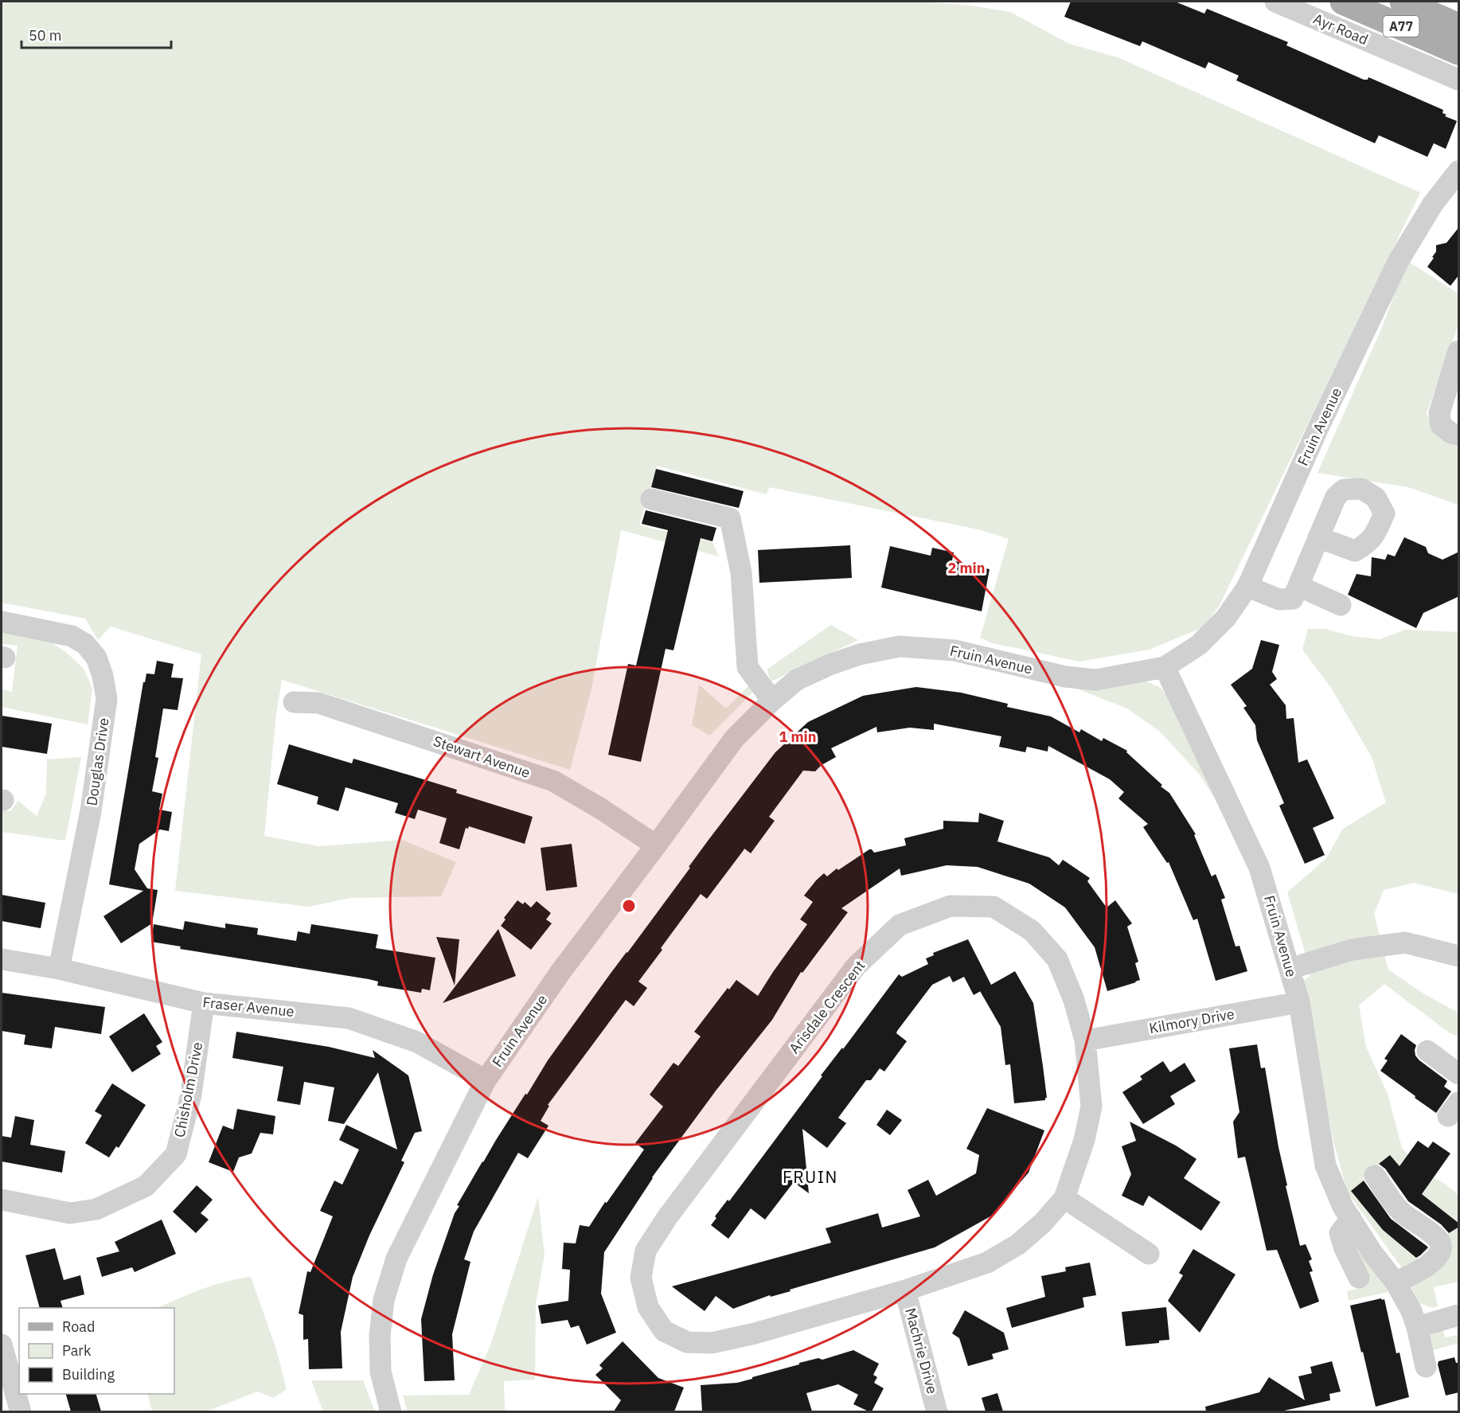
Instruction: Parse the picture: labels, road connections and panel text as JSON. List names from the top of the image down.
{
  "streets": {
    "main road": ["A77", "Ayr Road"],
    "street": [
      "Fruin Avenue",
      "Stewart Avenue",
      "Douglas Drive",
      "Fraser Avenue",
      "Arisdale Crescent",
      "Kilmory Drive",
      "Chisholm Drive",
      "Machrie Drive"
    ]
  },
  "crossings": [
    ["Fruin Avenue", "Stewart Avenue"],
    ["Fruin Avenue", "Fraser Avenue"],
    ["Fruin Avenue", "Kilmory Drive"],
    ["Douglas Drive", "Fraser Avenue"],
    ["Fraser Avenue", "Chisholm Drive"],
    ["Arisdale Crescent", "Kilmory Drive"],
    ["Arisdale Crescent", "Machrie Drive"]
  ],
  "districts": ["FRUIN"],
  "legend": ["Road", "Park", "Building"],
  "scale_bar": "50 m",
  "rings": ["2 min", "1 min"]
}
